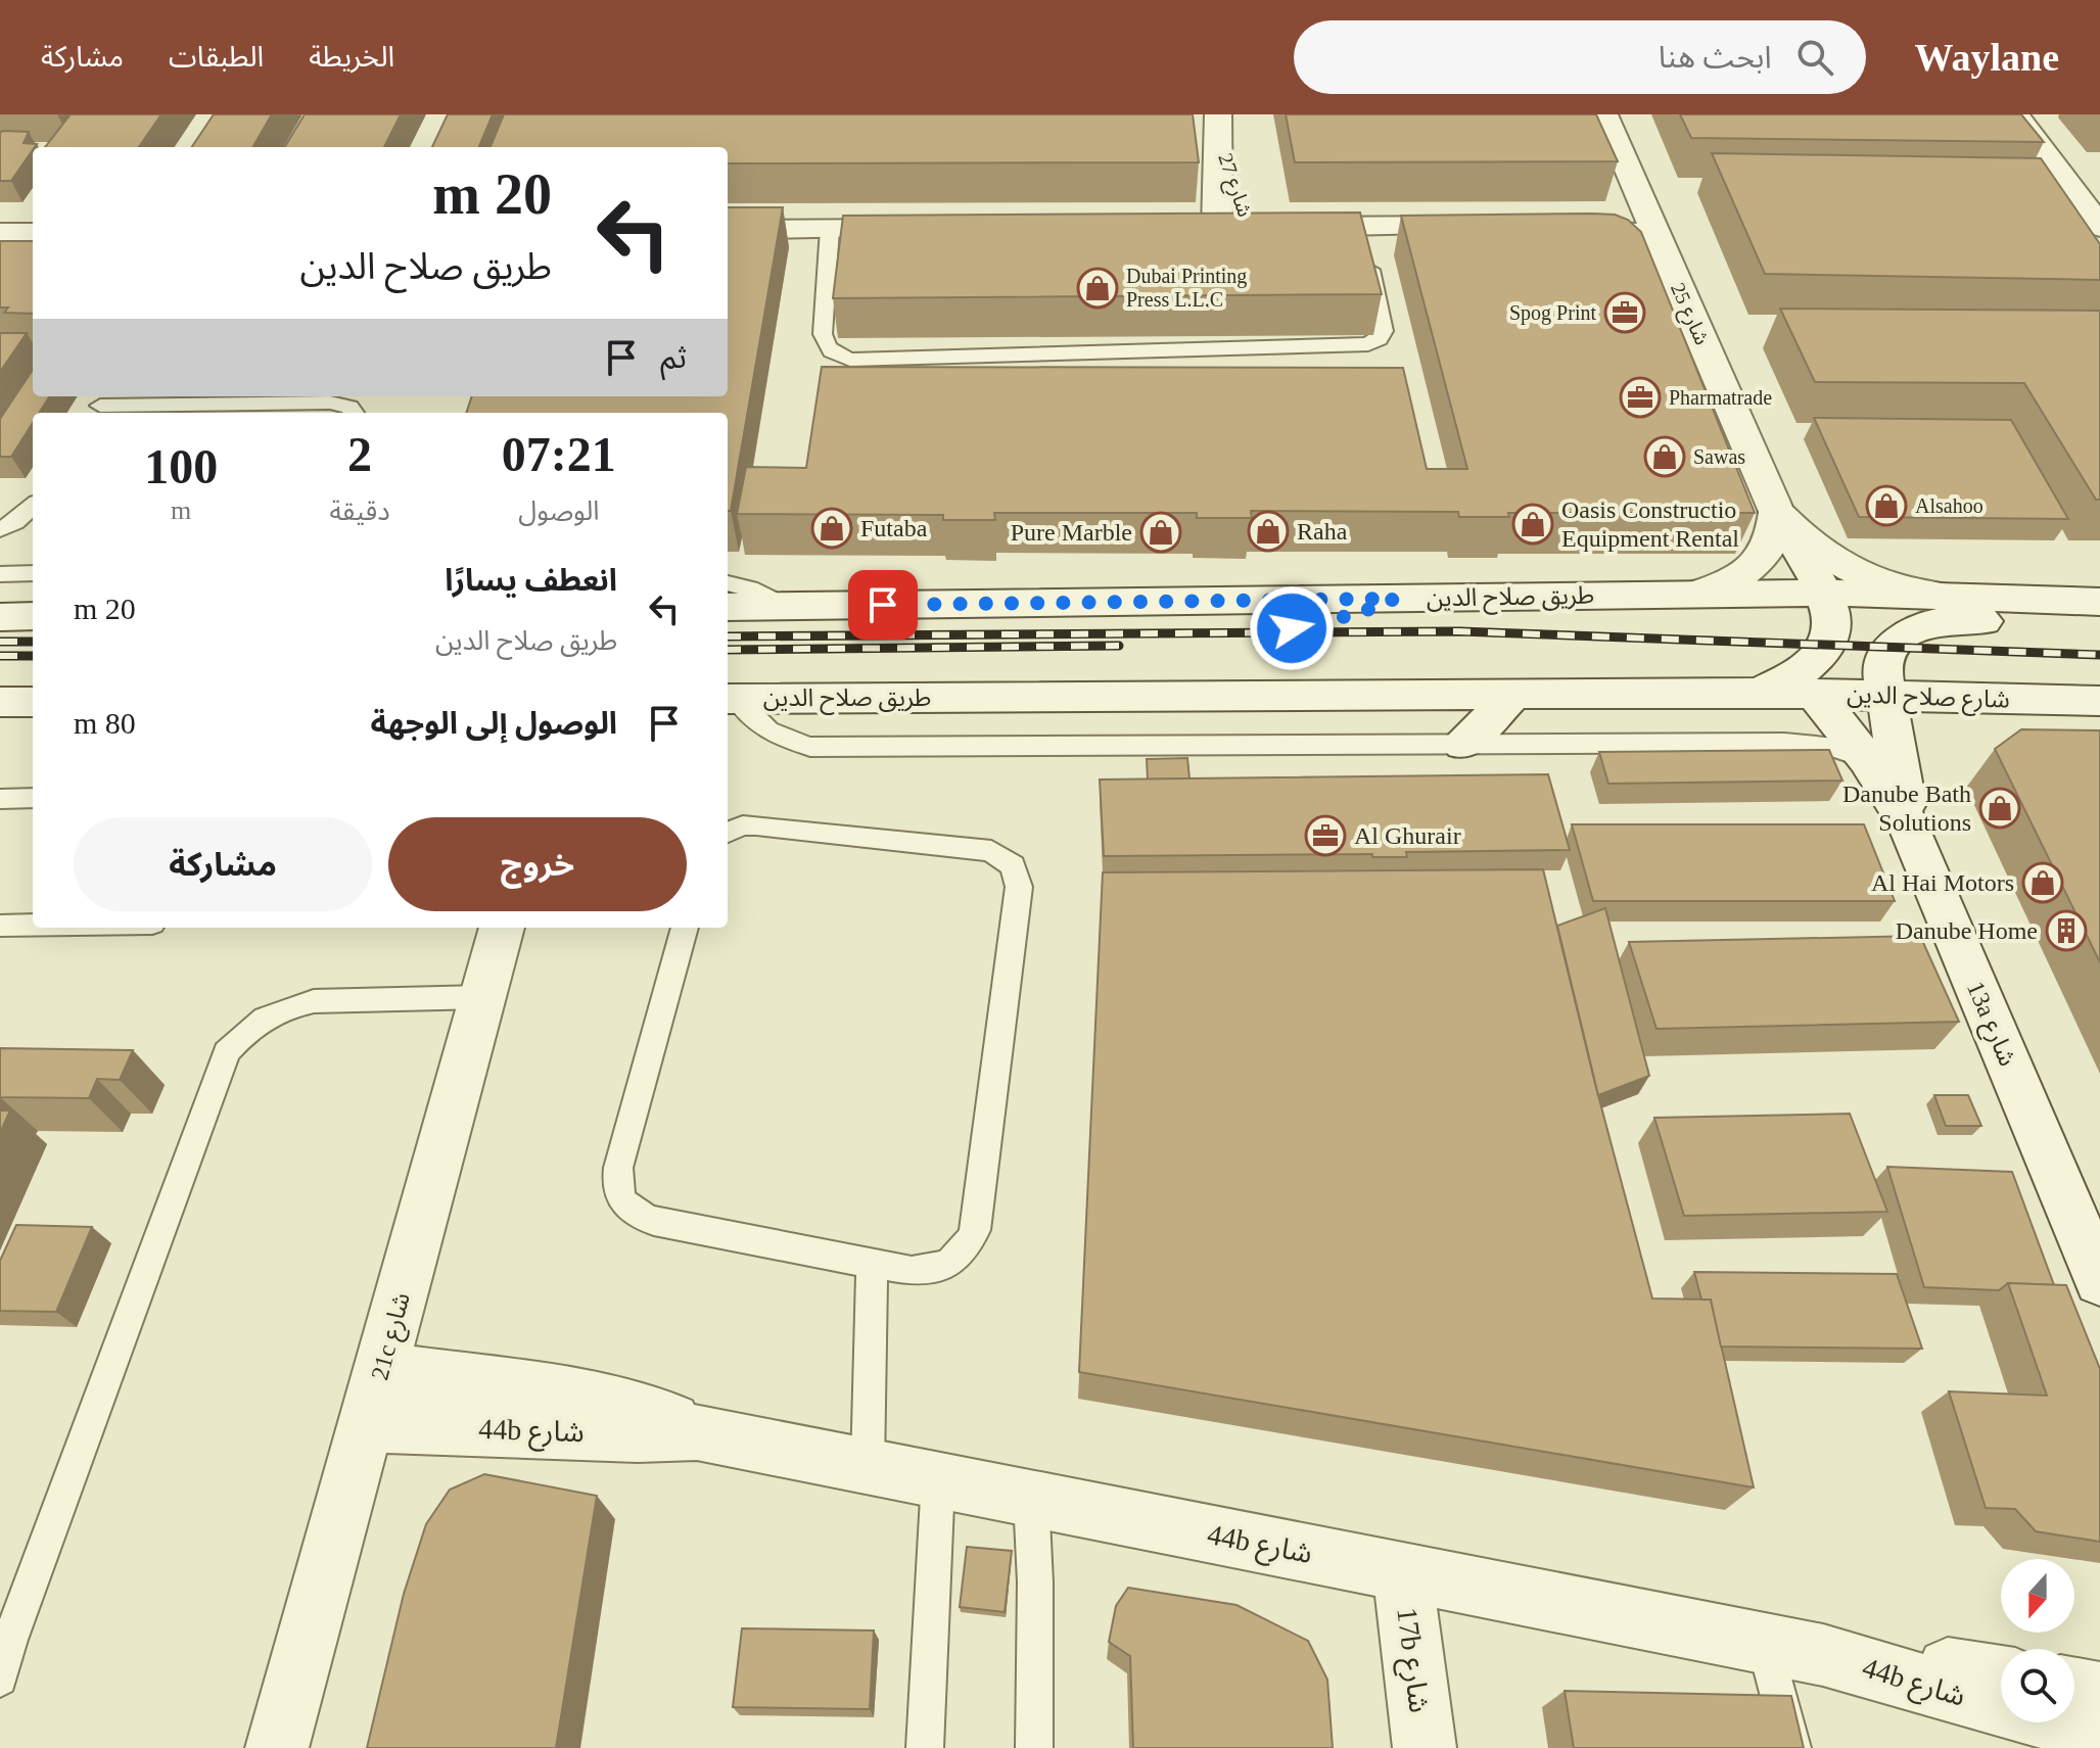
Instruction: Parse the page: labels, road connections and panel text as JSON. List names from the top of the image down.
{
  "streets": {
    "street": [
      "شارع 27",
      "شارع 25",
      "طريق صلاح الدين",
      "شارع صلاح الدين",
      "13a شارع",
      "21c شارع",
      "44b شارع",
      "17b شارع"
    ]
  },
  "crossings": [
    ["شارع 25", "طريق صلاح الدين"],
    ["طريق صلاح الدين", "شارع صلاح الدين"],
    ["شارع صلاح الدين", "13a شارع"],
    ["21c شارع", "44b شارع"],
    ["44b شارع", "17b شارع"]
  ],
  "places": {
    "shop": [
      "Dubai Printing Press L.L.C",
      "Sawas",
      "Alsahoo",
      "Oasis Constructio Equipment Rental",
      "Futaba",
      "Raha",
      "Pure Marble",
      "Danube Bath Solutions",
      "Al Hai Motors"
    ],
    "office": ["Spog Print", "Pharmatrade", "Al Ghurair"],
    "building": ["Danube Home"]
  },
  "north": "bottom",
  "page": {
    "header": "Waylane",
    "search": "ابحث هنا",
    "nav": ["الخريطة", "الطبقات", "مشاركة"],
    "turn": ["20 m", "طريق صلاح الدين"],
    "then": "ثم",
    "eta": [
      "07:21",
      "الوصول",
      "2",
      "دقيقة",
      "100",
      "m"
    ],
    "list": [
      {
        "name": "انعطف يسارًا",
        "note": "طريق صلاح الدين",
        "value": "20 m"
      },
      {
        "name": "الوصول إلى الوجهة",
        "value": "80 m"
      }
    ],
    "buttons": ["خروج", "مشاركة"]
  }
}
